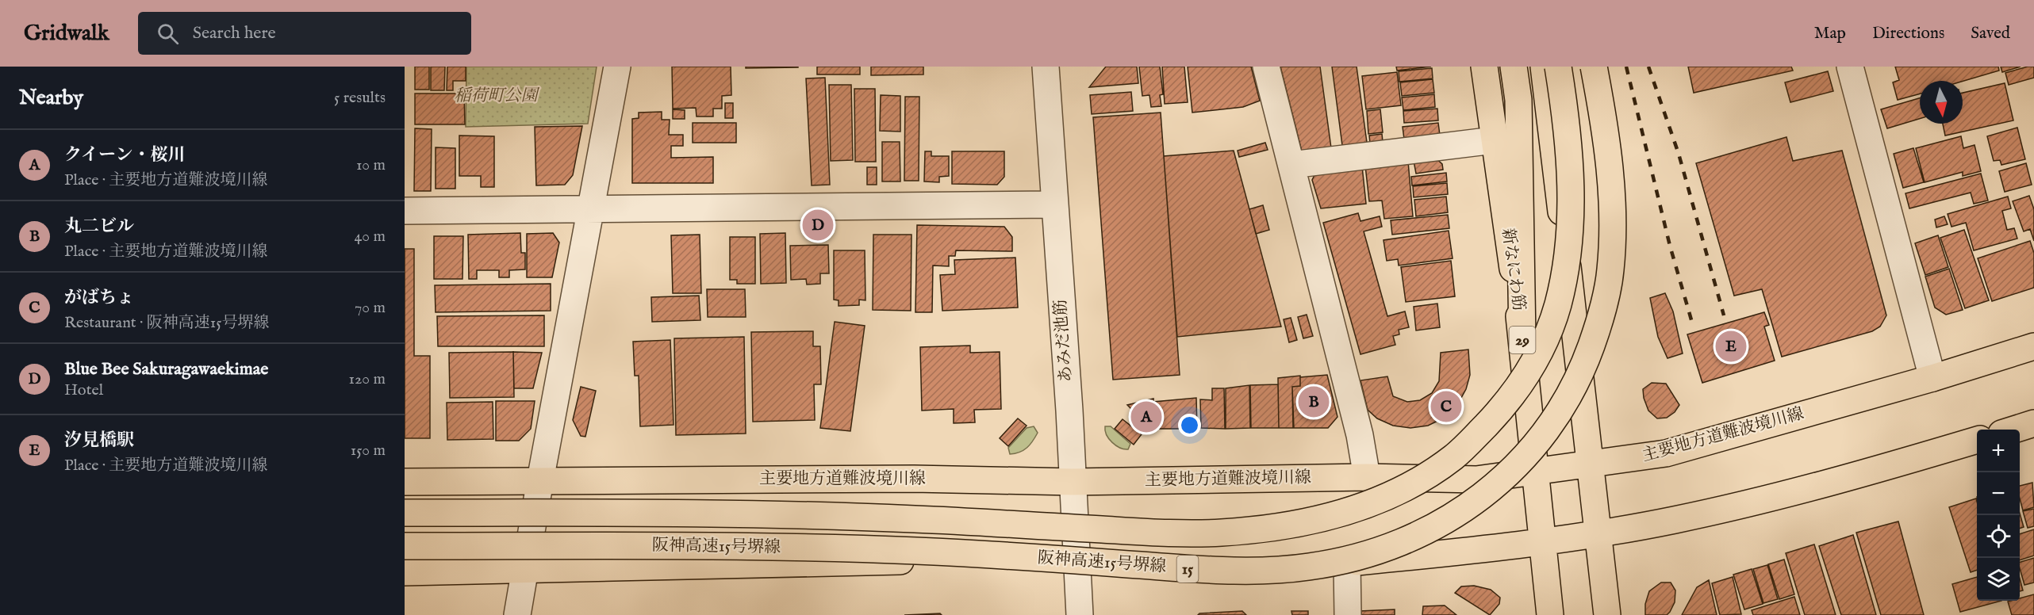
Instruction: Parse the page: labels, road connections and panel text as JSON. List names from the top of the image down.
{
  "streets": {
    "main road": [
      "新なにわ筋",
      "29",
      "主要地方道難波境川線",
      "阪神高速15号堺線",
      "15"
    ],
    "street": ["あみだ池筋"]
  },
  "crossings": [
    ["新なにわ筋", "主要地方道難波境川線"],
    ["あみだ池筋", "主要地方道難波境川線"]
  ],
  "parks": ["稲荷町公園"],
  "north": "bottom",
  "page": {
    "header": "Gridwalk",
    "search": "Search here",
    "nav": ["Map", "Directions", "Saved"],
    "heading": ["Nearby", "5 results"],
    "list": [
      {
        "mark": "A",
        "name": "クイーン・桜川",
        "note": "Place · 主要地方道難波境川線",
        "value": "10 m"
      },
      {
        "mark": "B",
        "name": "丸二ビル",
        "note": "Place · 主要地方道難波境川線",
        "value": "40 m"
      },
      {
        "mark": "C",
        "name": "がばちょ",
        "note": "Restaurant · 阪神高速15号堺線",
        "value": "70 m"
      },
      {
        "mark": "D",
        "name": "Blue Bee Sakuragawaekimae",
        "note": "Hotel",
        "value": "120 m"
      },
      {
        "mark": "E",
        "name": "汐見橋駅",
        "note": "Place · 主要地方道難波境川線",
        "value": "150 m"
      }
    ],
    "pins": [
      "D",
      "E",
      "B",
      "C",
      "A"
    ],
    "map_buttons": ["+", "−"]
  }
}
